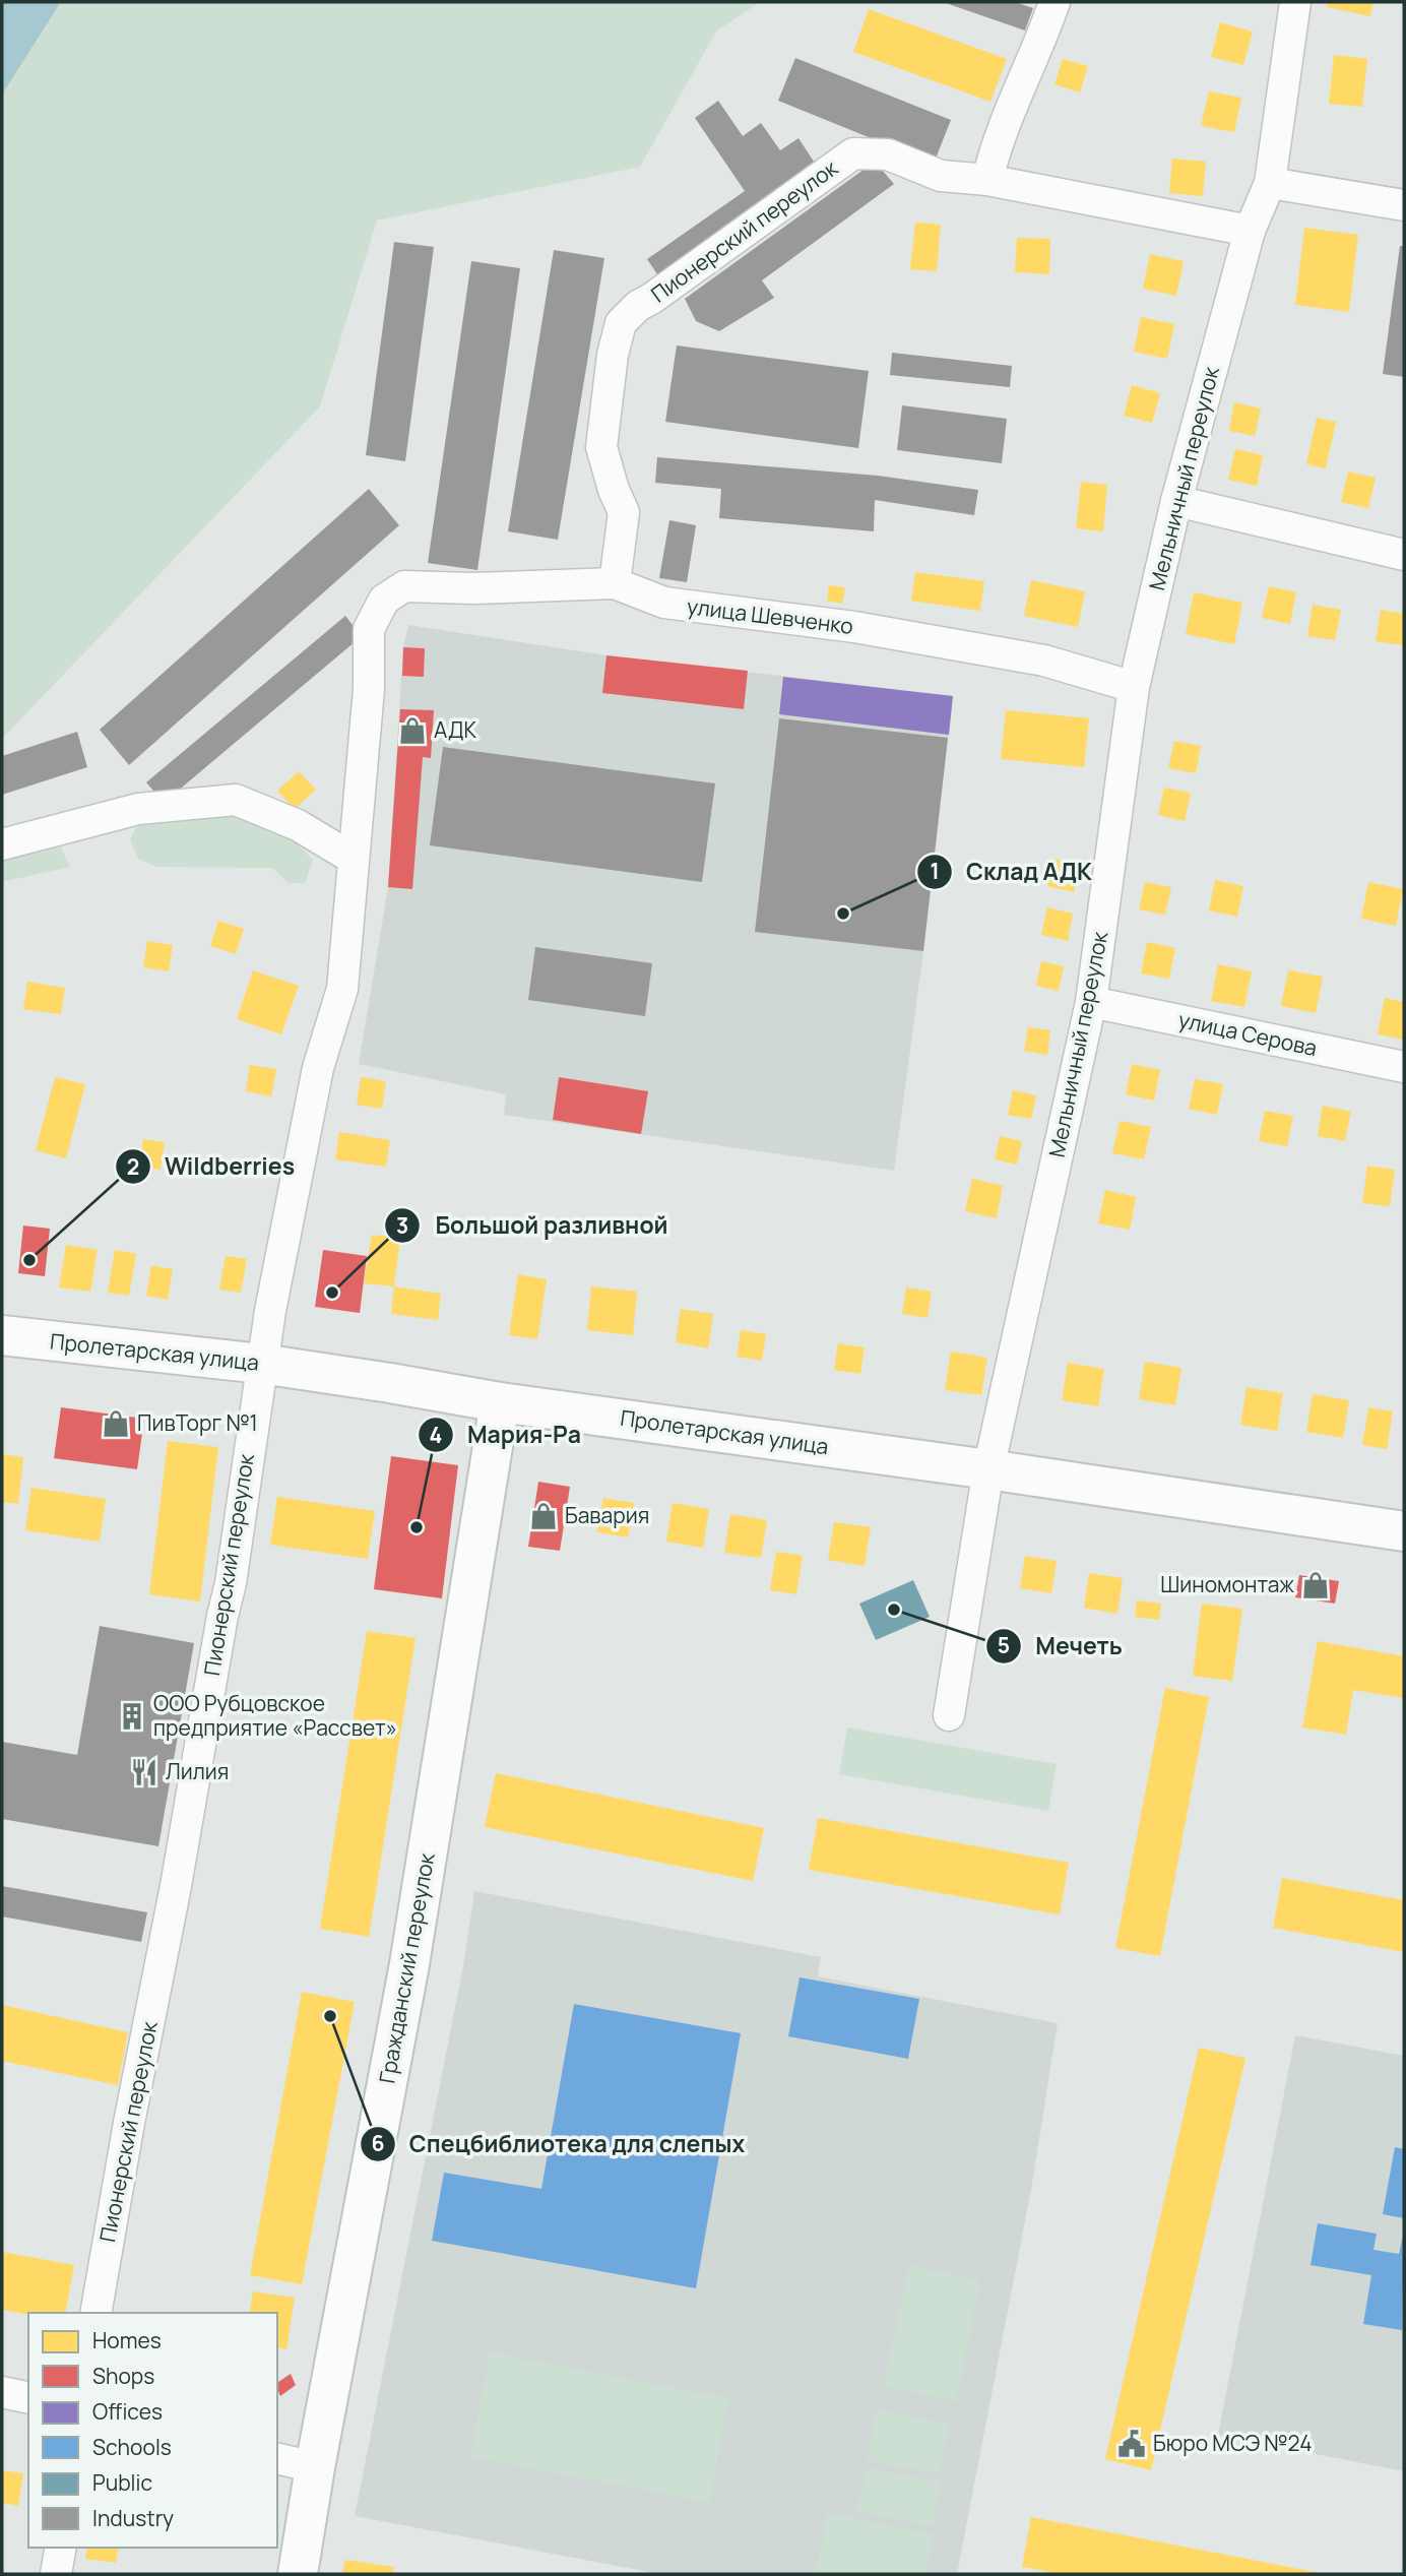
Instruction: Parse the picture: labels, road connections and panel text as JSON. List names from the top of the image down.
{
  "streets": {
    "main road": ["Пролетарская улица", "Гражданский переулок"],
    "street": [
      "Пионерский переулок",
      "Мельничный переулок",
      "улица Шевченко",
      "улица Серова"
    ]
  },
  "crossings": [
    ["Пионерский переулок", "Мельничный переулок"],
    ["Пионерский переулок", "улица Шевченко"],
    ["Пионерский переулок", "Пролетарская улица"],
    ["Мельничный переулок", "улица Шевченко"],
    ["Мельничный переулок", "улица Серова"],
    ["Мельничный переулок", "Пролетарская улица"],
    ["Пролетарская улица", "Гражданский переулок"]
  ],
  "places": {
    "shop": [
      "АДК",
      "ПивТорг №1",
      "Бавария",
      "Шиномонтаж"
    ],
    "other": [
      "Склад АДК",
      "Wildberries",
      "Большой разливной",
      "Мария-Ра",
      "Мечеть",
      "Спецбиблиотека для слепых"
    ],
    "building": ["ООО Рубцовское предприятие «Рассвет»"],
    "restaurant": ["Лилия"],
    "public building": ["Бюро МСЭ №24"]
  },
  "legend": [
    "Homes",
    "Shops",
    "Offices",
    "Schools",
    "Public",
    "Industry"
  ]
}
